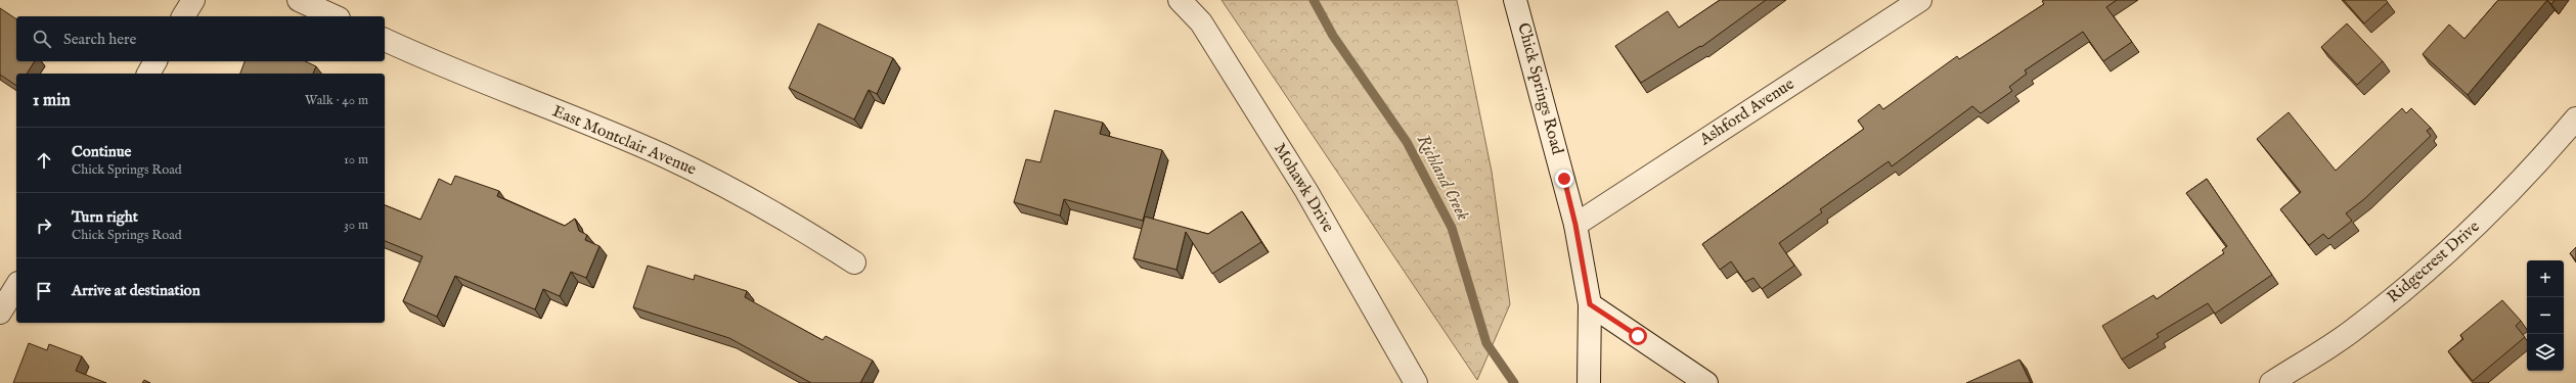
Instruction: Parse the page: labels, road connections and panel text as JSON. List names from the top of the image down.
{
  "streets": {
    "street": [
      "Chick Springs Road",
      "Ashford Avenue",
      "East Montclair Avenue",
      "Mohawk Drive",
      "Ridgecrest Drive"
    ]
  },
  "crossings": [
    ["Chick Springs Road", "Ashford Avenue"]
  ],
  "water": ["Richland Creek"],
  "page": {
    "search": "Search here",
    "heading": ["1 min", "Walk · 40 m"],
    "list": [
      ["Continue", "Chick Springs Road", "10 m"],
      ["Turn right", "Chick Springs Road", "30 m"],
      "Arrive at destination"
    ],
    "map_buttons": ["+", "−"]
  }
}
